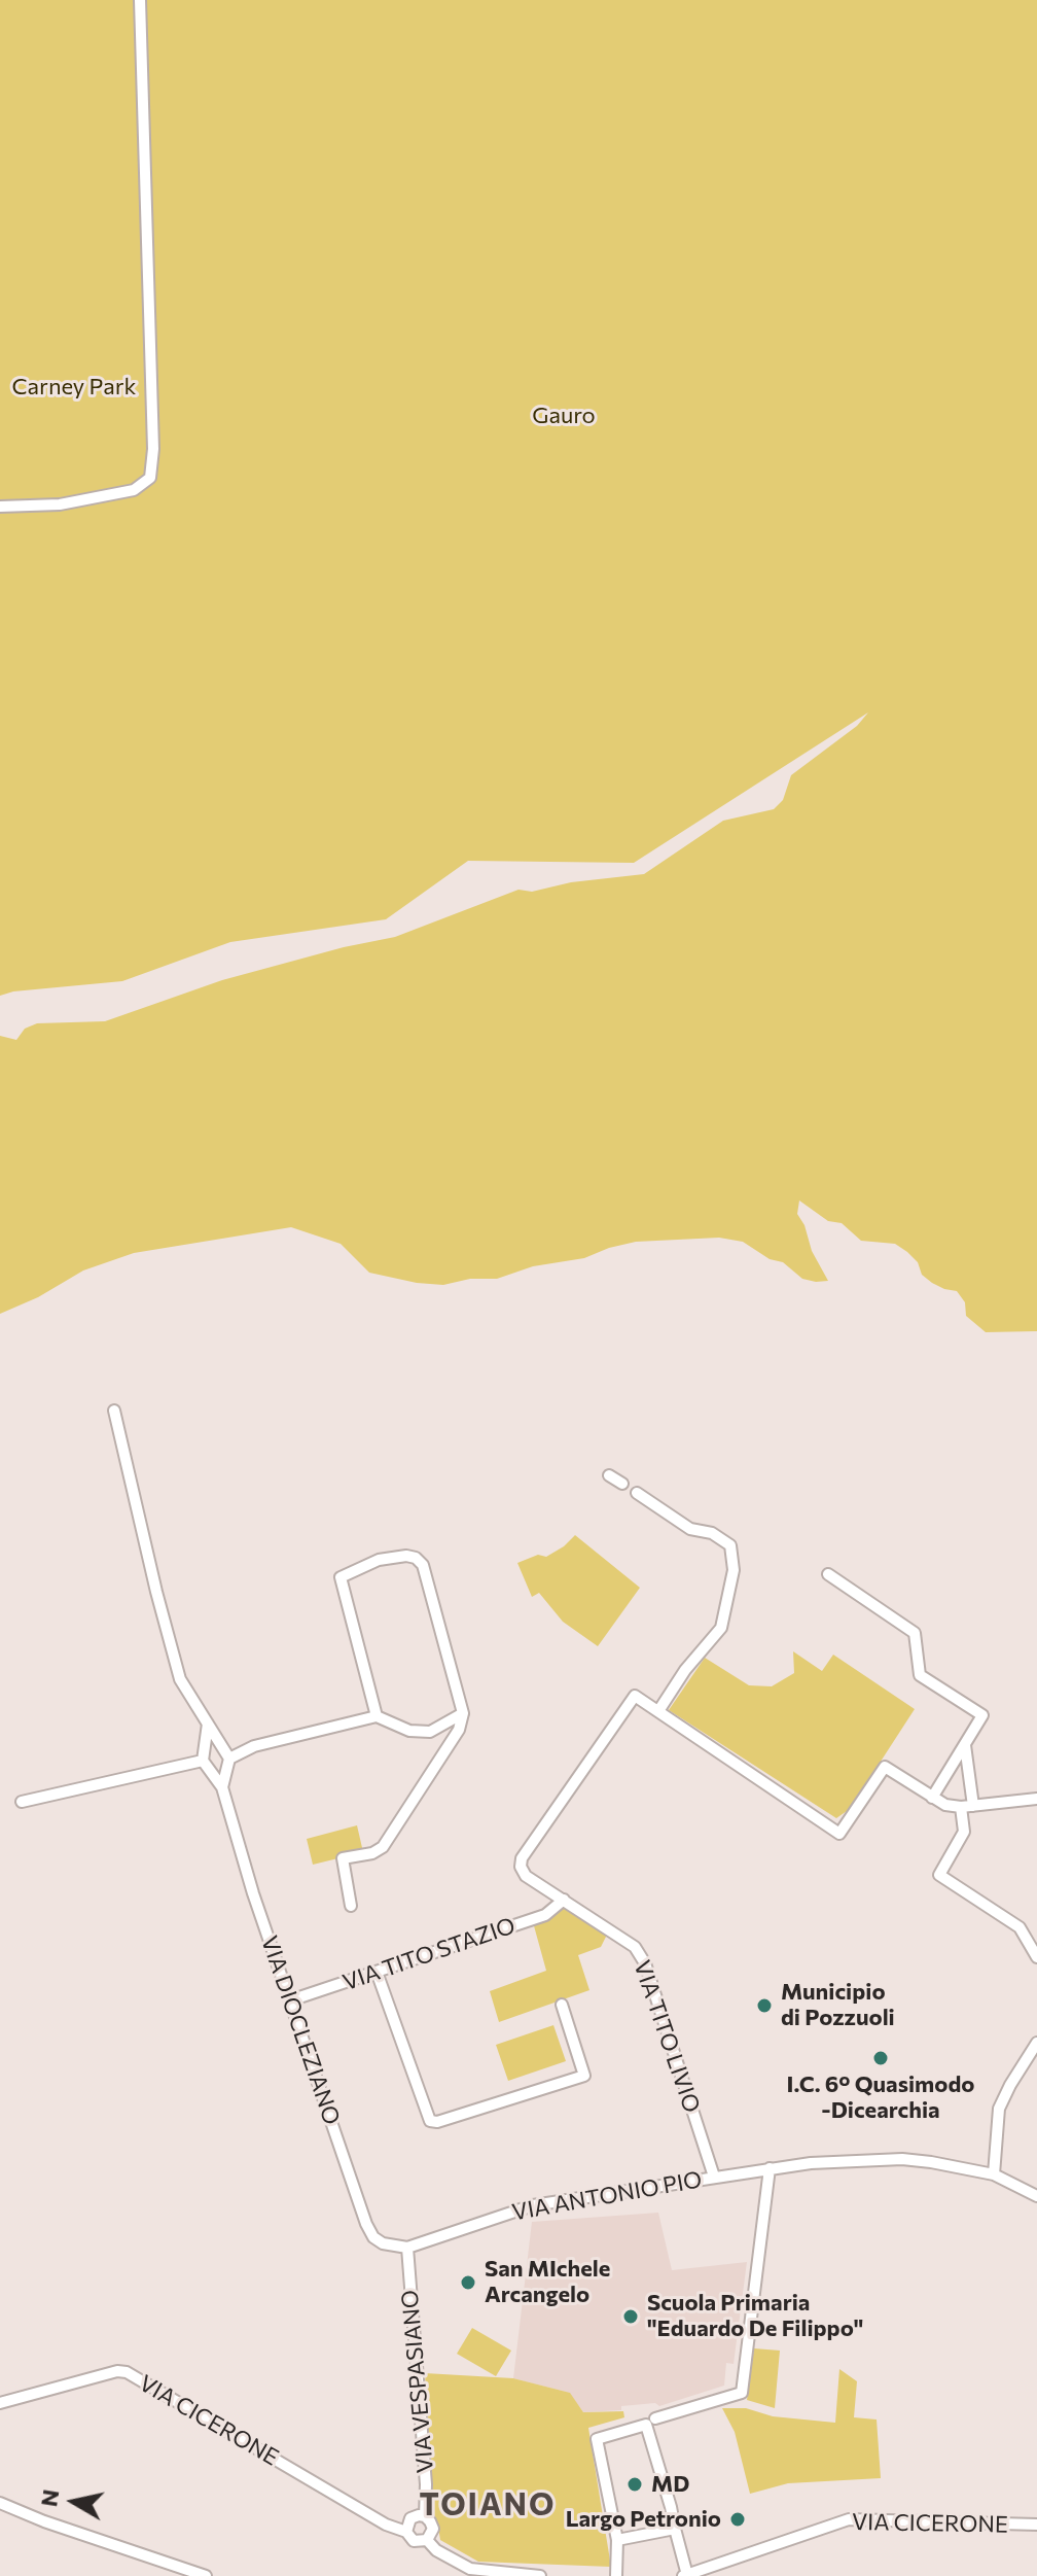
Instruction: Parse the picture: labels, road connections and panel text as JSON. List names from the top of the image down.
{
  "streets": {
    "street": [
      "VIA TITO STAZIO",
      "VIA DIOCLEZIANO",
      "VIA TITO LIVIO",
      "VIA ANTONIO PIO",
      "VIA VESPASIANO",
      "VIA CICERONE"
    ]
  },
  "crossings": [
    ["VIA TITO STAZIO", "VIA DIOCLEZIANO"],
    ["VIA TITO STAZIO", "VIA TITO LIVIO"],
    ["VIA DIOCLEZIANO", "VIA ANTONIO PIO"],
    ["VIA DIOCLEZIANO", "VIA VESPASIANO"],
    ["VIA TITO LIVIO", "VIA ANTONIO PIO"],
    ["VIA ANTONIO PIO", "VIA VESPASIANO"],
    ["VIA VESPASIANO", "VIA CICERONE"]
  ],
  "districts": ["TOIANO"],
  "parks": ["Carney Park", "Gauro"],
  "places": [
    "Municipio di Pozzuoli",
    "I.C. 6° Quasimodo -Dicearchia",
    "San MIchele Arcangelo",
    "Scuola Primaria \"Eduardo De Filippo\"",
    "MD",
    "Largo Petronio"
  ],
  "north": "left"
}
